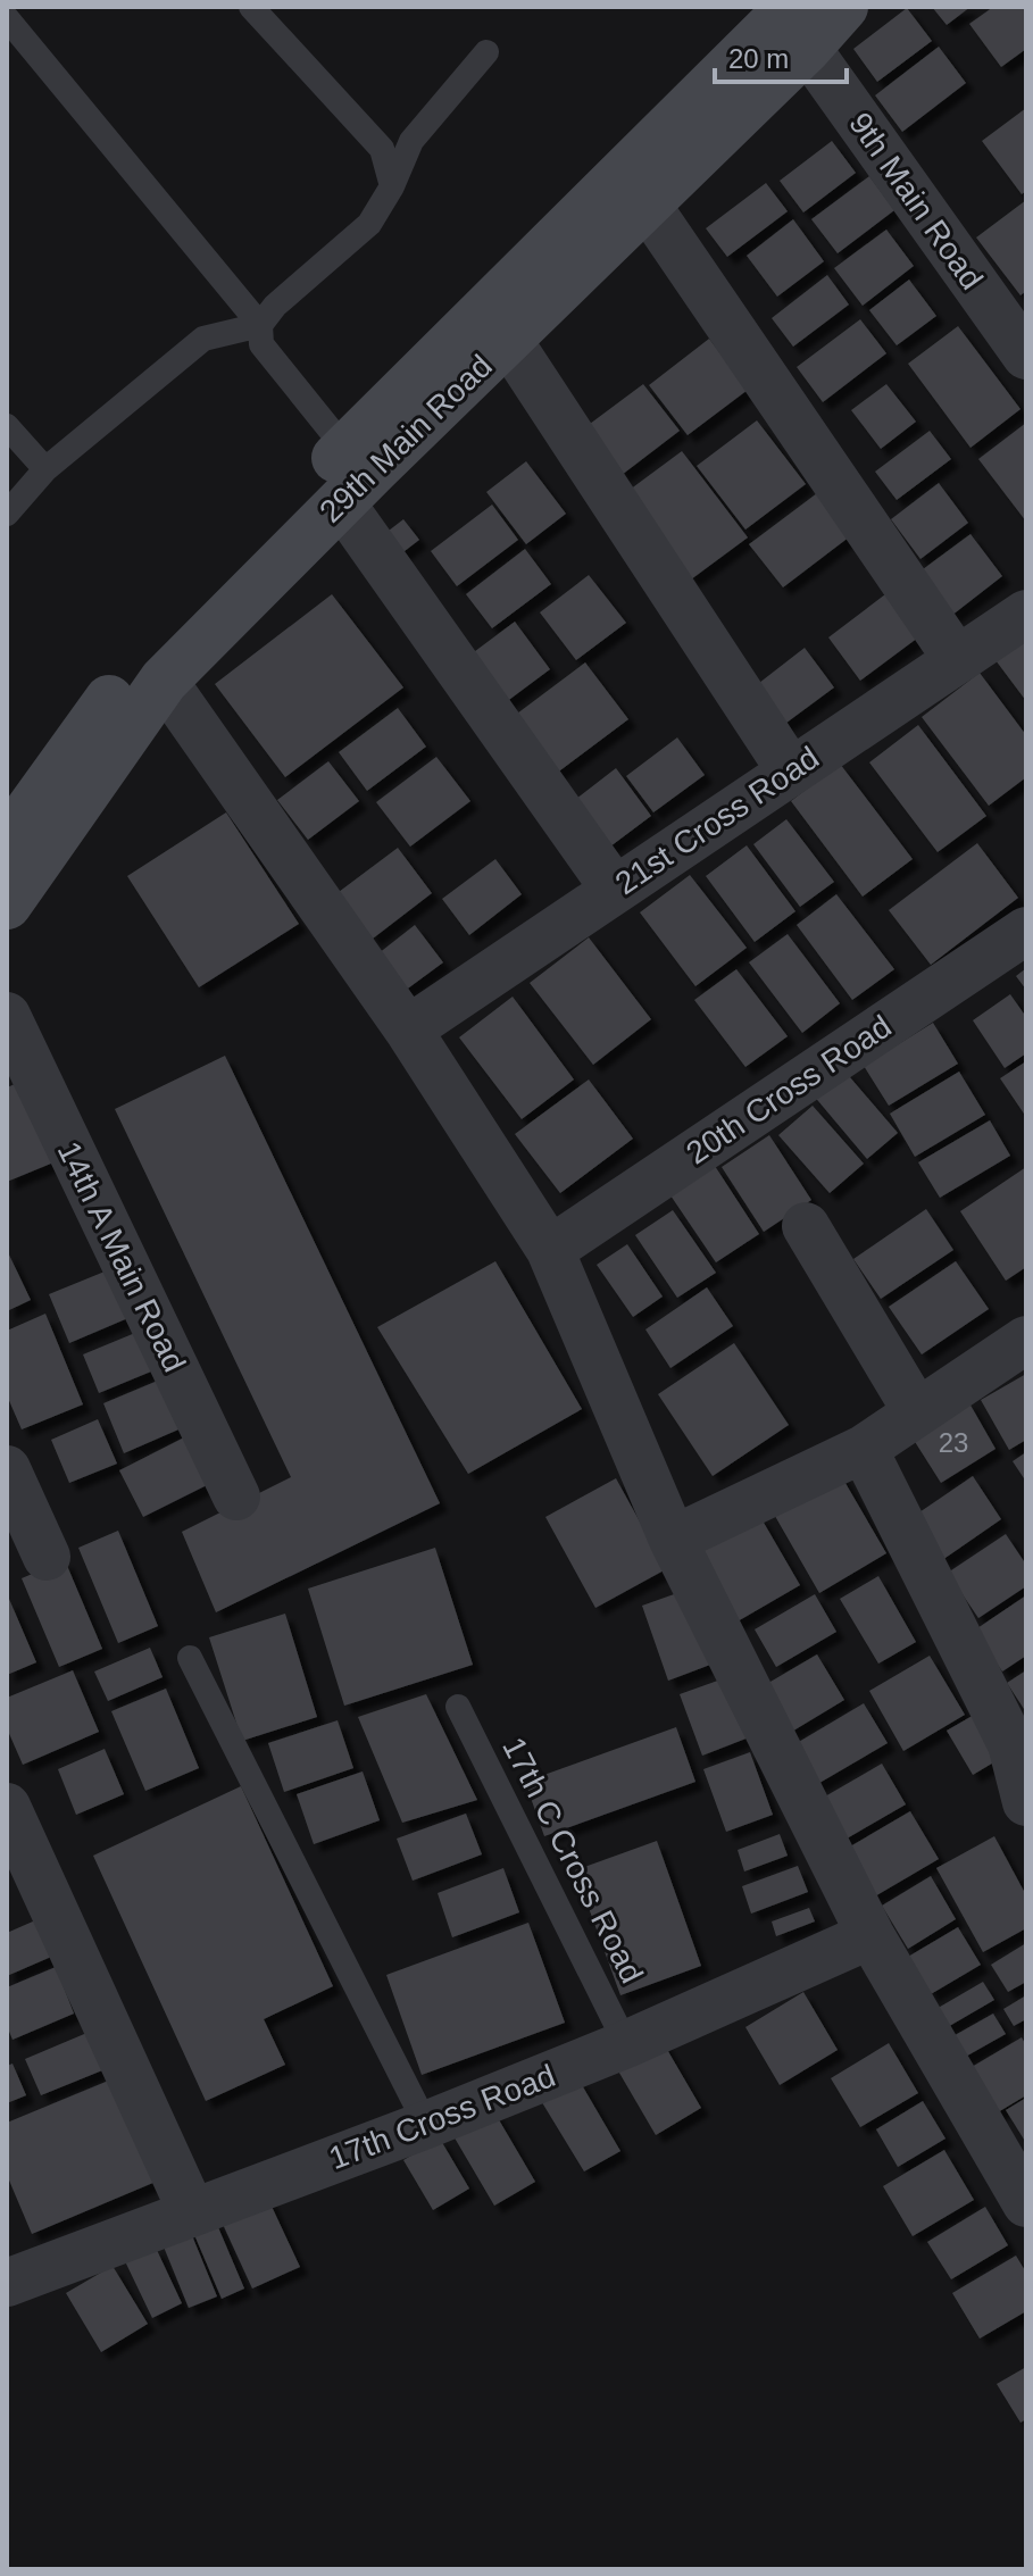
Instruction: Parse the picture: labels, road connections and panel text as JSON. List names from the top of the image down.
{
  "streets": {
    "main road": ["29th Main Road"],
    "street": [
      "9th Main Road",
      "21st Cross Road",
      "20th Cross Road",
      "14th A Main Road",
      "17th Cross Road"
    ],
    "lane": ["17th C Cross Road"]
  },
  "crossings": [
    ["9th Main Road", "29th Main Road"],
    ["17th C Cross Road", "17th Cross Road"]
  ],
  "house_numbers": ["23"],
  "scale_bar": "20 m"
}
